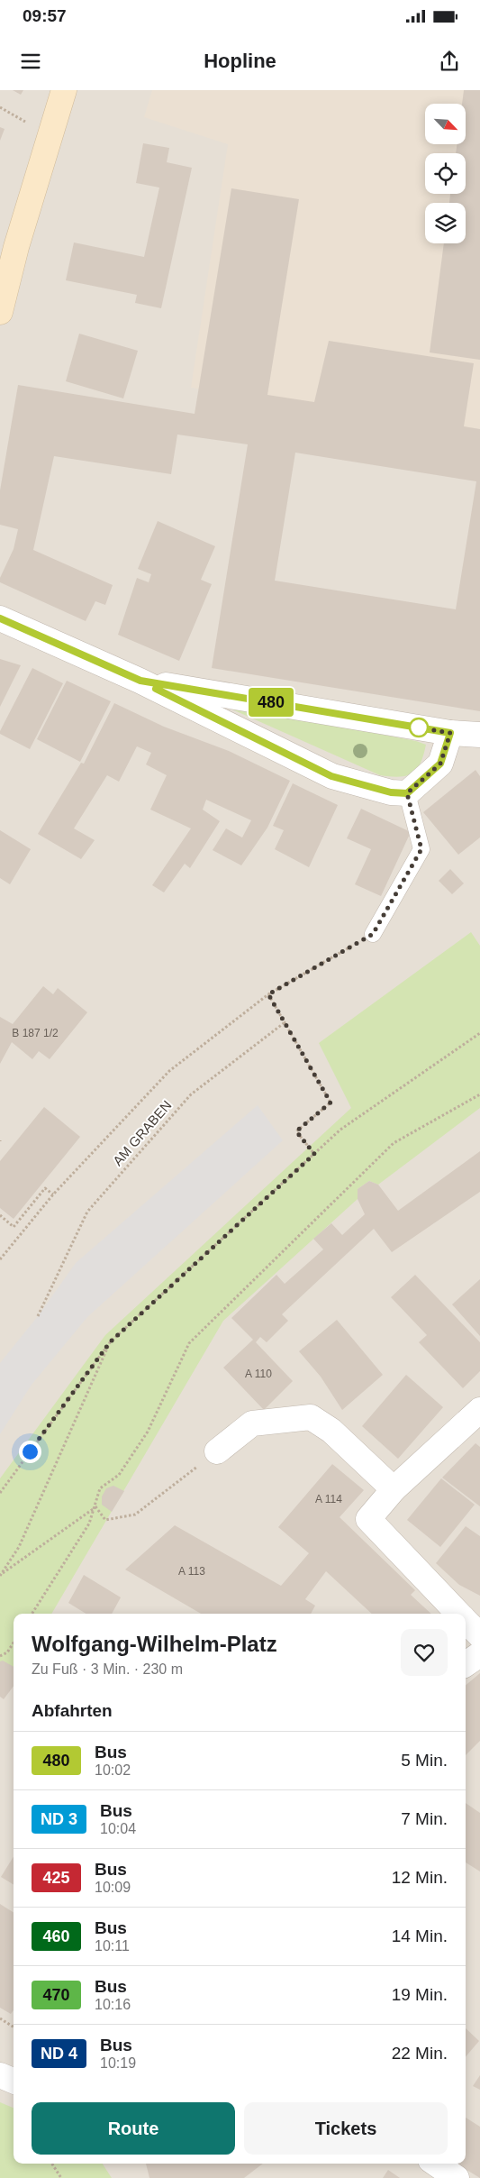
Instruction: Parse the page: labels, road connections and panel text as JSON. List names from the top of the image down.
{
  "streets": {
    "path": ["AM GRABEN"]
  },
  "lines": ["bus line 480"],
  "house_numbers": [
    "B 187 1/2",
    "A 110",
    "A 114",
    "A 113"
  ],
  "north": "bottom right",
  "page": {
    "status": "09:57",
    "header": "Hopline",
    "on_map": "480",
    "heading": [
      ["Wolfgang-Wilhelm-Platz", "Zu Fuß · 3 Min. · 230 m"],
      "Abfahrten"
    ],
    "list": [
      {
        "mark": "480",
        "name": "Bus",
        "note": "10:02",
        "value": "5 Min."
      },
      {
        "mark": "ND 3",
        "name": "Bus",
        "note": "10:04",
        "value": "7 Min."
      },
      {
        "mark": "425",
        "name": "Bus",
        "note": "10:09",
        "value": "12 Min."
      },
      {
        "mark": "460",
        "name": "Bus",
        "note": "10:11",
        "value": "14 Min."
      },
      {
        "mark": "470",
        "name": "Bus",
        "note": "10:16",
        "value": "19 Min."
      },
      {
        "mark": "ND 4",
        "name": "Bus",
        "note": "10:19",
        "value": "22 Min."
      }
    ],
    "buttons": ["Route", "Tickets"]
  }
}
